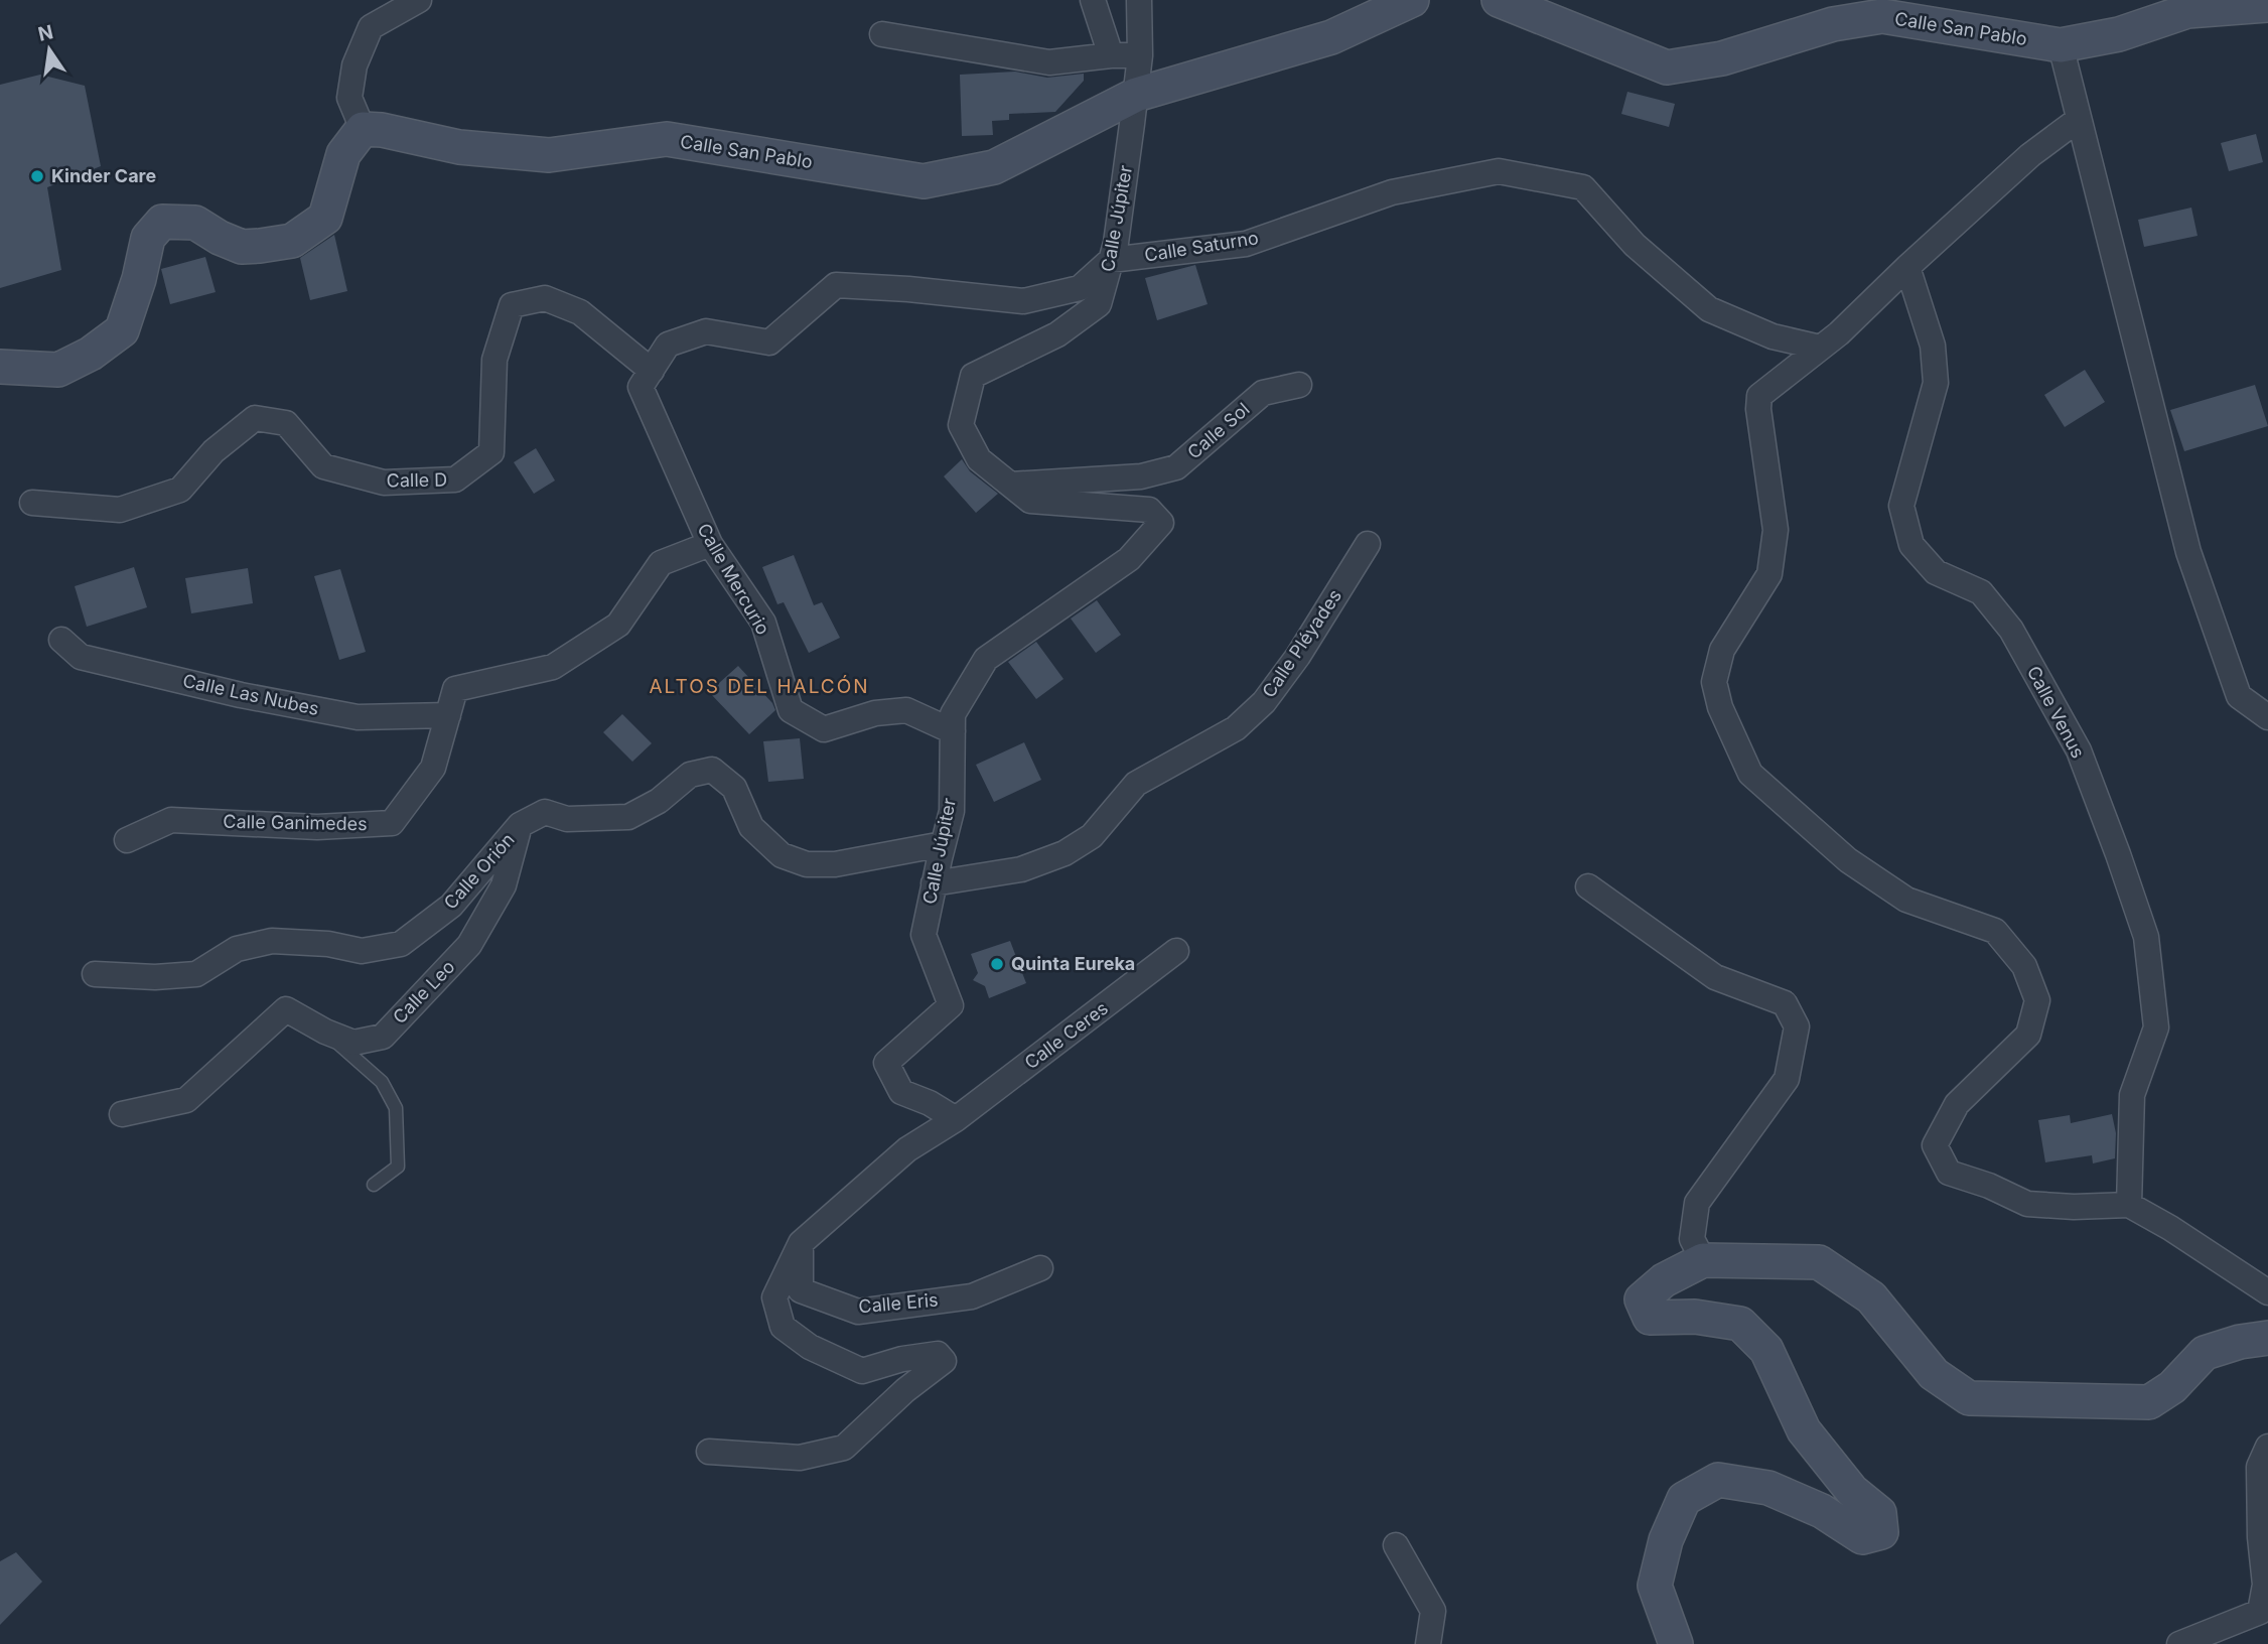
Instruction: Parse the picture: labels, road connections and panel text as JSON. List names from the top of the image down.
{
  "streets": {
    "street": [
      "Calle San Pablo",
      "Calle Júpiter",
      "Calle Saturno",
      "Calle Sol",
      "Calle D",
      "Calle Mercurio",
      "Calle Pléyades",
      "Calle Las Nubes",
      "Calle Venus",
      "Calle Ganimedes",
      "Calle Orión",
      "Calle Leo",
      "Calle Ceres",
      "Calle Eris"
    ]
  },
  "crossings": [
    ["Calle San Pablo", "Calle Júpiter"],
    ["Calle Júpiter", "Calle Saturno"],
    ["Calle Júpiter", "Calle Sol"],
    ["Calle Júpiter", "Calle Mercurio"],
    ["Calle Júpiter", "Calle Pléyades"],
    ["Calle Júpiter", "Calle Orión"],
    ["Calle Júpiter", "Calle Ceres"],
    ["Calle D", "Calle Mercurio"],
    ["Calle Mercurio", "Calle Ganimedes"],
    ["Calle Las Nubes", "Calle Ganimedes"],
    ["Calle Orión", "Calle Leo"]
  ],
  "districts": ["ALTOS DEL HALCÓN"],
  "places": ["Kinder Care", "Quinta Eureka"],
  "north": "top"
}
